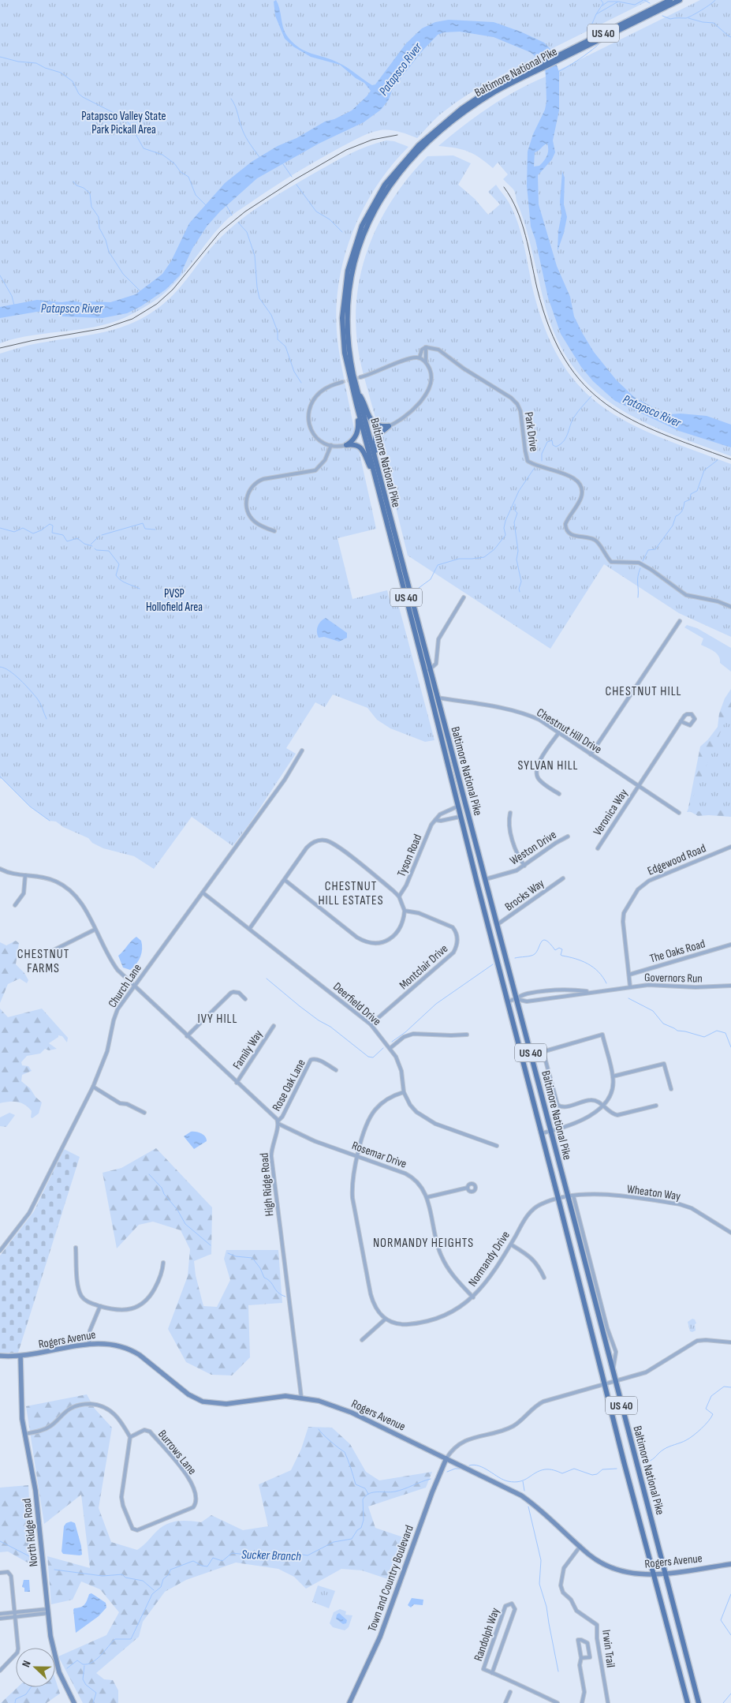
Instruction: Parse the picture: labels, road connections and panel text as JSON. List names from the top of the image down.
{
  "streets": {
    "main road": [
      "US 40",
      "Baltimore National Pike",
      "Rogers Avenue",
      "North Ridge Road",
      "Town and Country Boulevard"
    ],
    "street": [
      "Park Drive",
      "Chestnut Hill Drive",
      "Veronica Way",
      "Weston Drive",
      "Tyson Road",
      "Edgewood Road",
      "Brocks Way",
      "The Oaks Road",
      "Montclair Drive",
      "Governors Run",
      "Church Lane",
      "Deerfield Drive",
      "Family Way",
      "Rose Oak Lane",
      "Rosemar Drive",
      "High Ridge Road",
      "Wheaton Way",
      "Normandy Drive",
      "Burrows Lane",
      "Randolph Way",
      "Irwin Trail"
    ]
  },
  "crossings": [
    ["Baltimore National Pike", "Chestnut Hill Drive"],
    ["Baltimore National Pike", "Weston Drive"],
    ["Baltimore National Pike", "Brocks Way"],
    ["Baltimore National Pike", "Governors Run"],
    ["Baltimore National Pike", "Wheaton Way"],
    ["Baltimore National Pike", "Normandy Drive"],
    ["Baltimore National Pike", "Rogers Avenue"],
    ["Chestnut Hill Drive", "Veronica Way"],
    ["Edgewood Road", "The Oaks Road"],
    ["Edgewood Road", "Governors Run"],
    ["Montclair Drive", "Deerfield Drive"],
    ["Church Lane", "Deerfield Drive"],
    ["Rose Oak Lane", "Rosemar Drive"],
    ["Rose Oak Lane", "High Ridge Road"],
    ["Rosemar Drive", "High Ridge Road"],
    ["Rosemar Drive", "Normandy Drive"],
    ["High Ridge Road", "Rogers Avenue"],
    ["Wheaton Way", "Normandy Drive"],
    ["Rogers Avenue", "North Ridge Road"],
    ["Rogers Avenue", "Town and Country Boulevard"],
    ["Rogers Avenue", "Irwin Trail"]
  ],
  "districts": [
    "CHESTNUT HILL",
    "SYLVAN HILL",
    "CHESTNUT HILL ESTATES",
    "CHESTNUT FARMS",
    "IVY HILL",
    "NORMANDY HEIGHTS"
  ],
  "water": ["Patapsco River", "Sucker Branch"],
  "parks": ["Patapsco Valley State Park Pickall Area", "PVSP Hollofield Area"],
  "north": "left"
}
